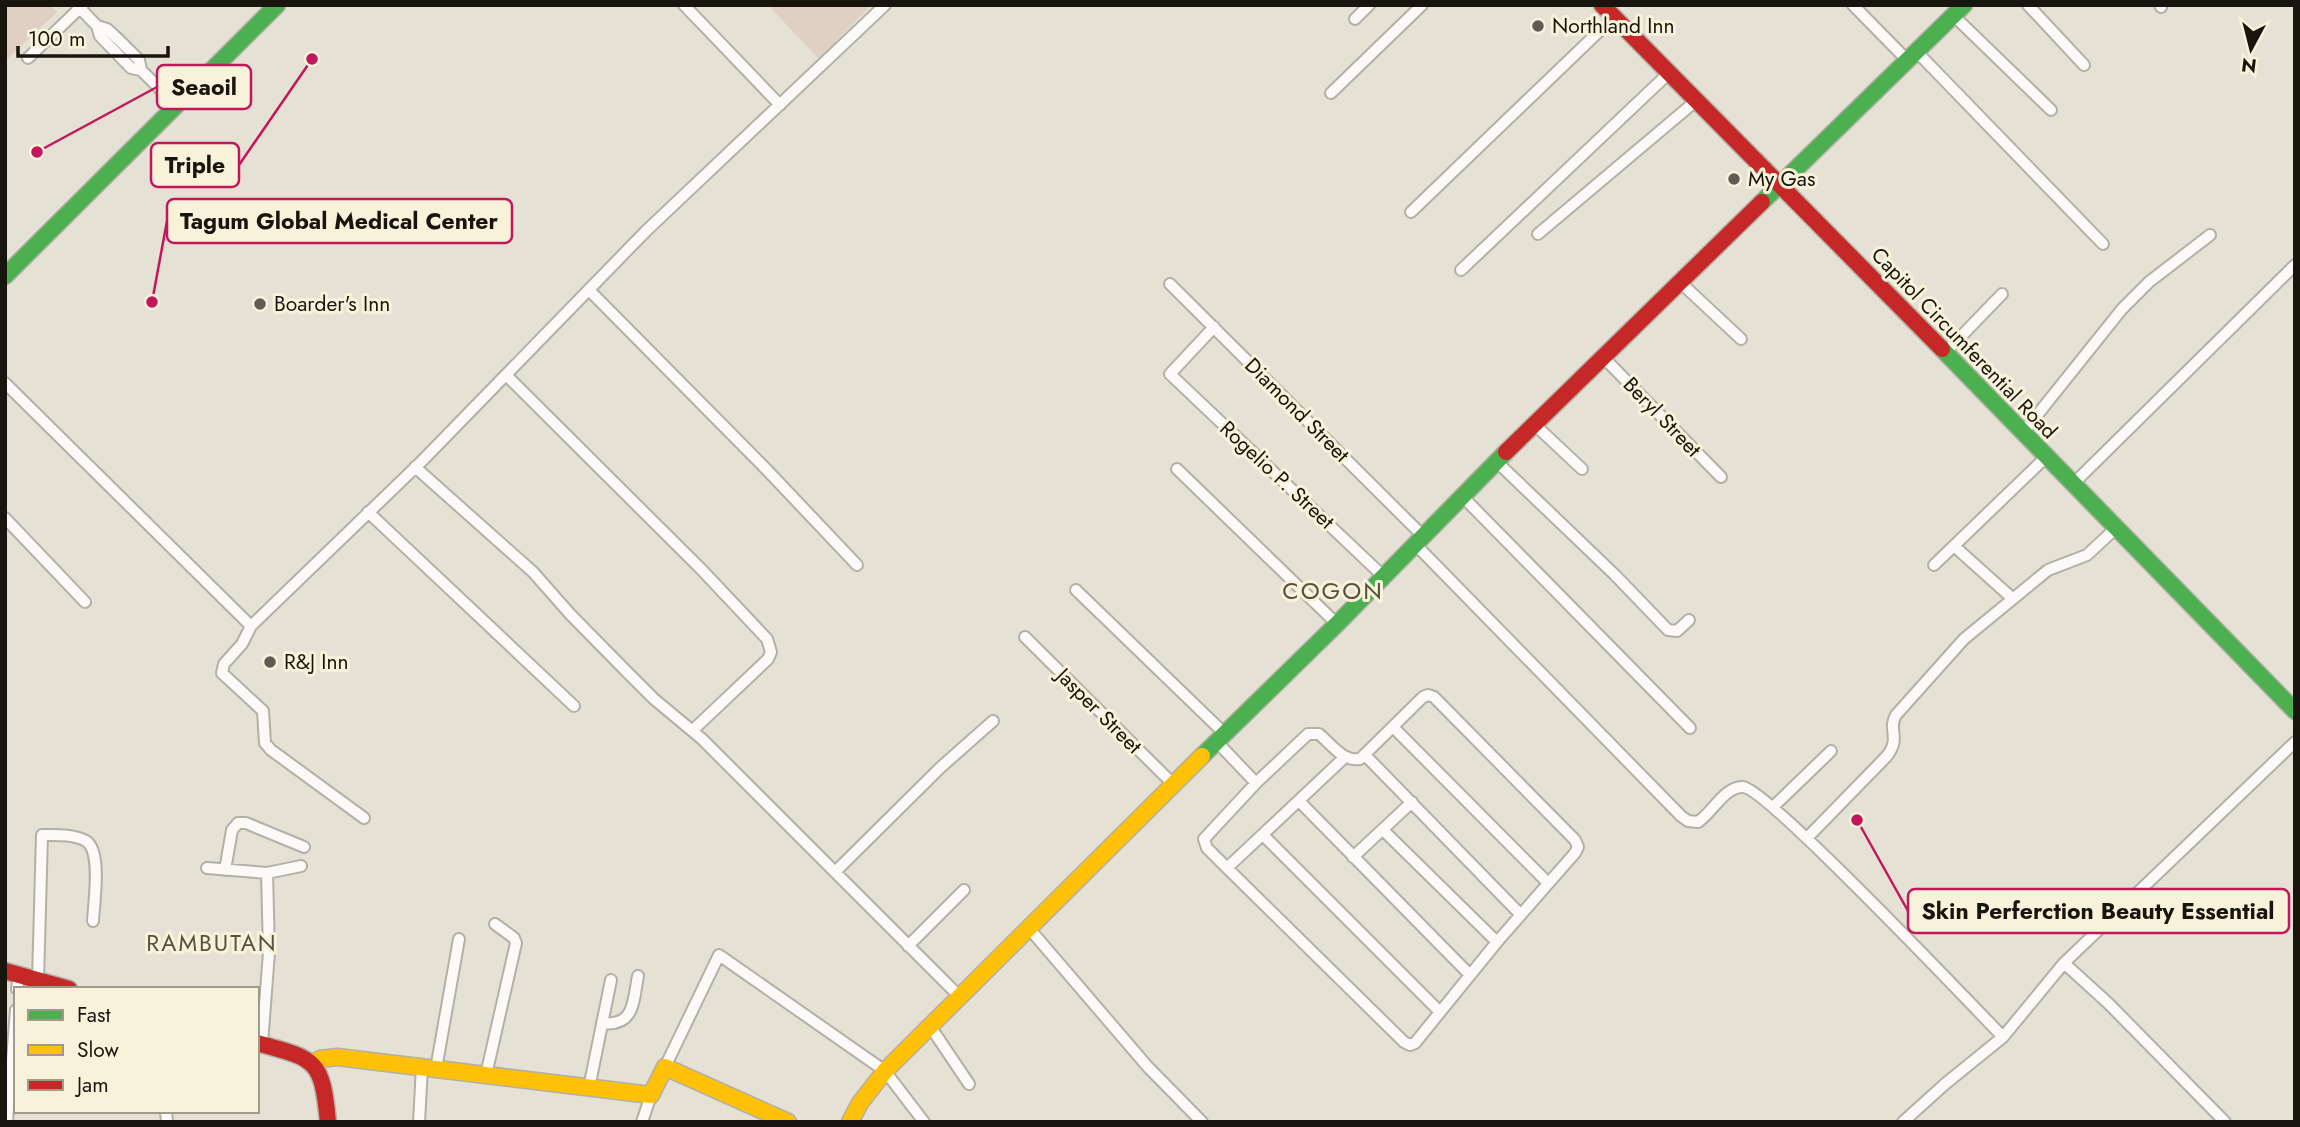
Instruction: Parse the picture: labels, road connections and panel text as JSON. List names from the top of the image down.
{
  "streets": {
    "main road": ["Capitol Circumferential Road"],
    "street": [
      "Diamond Street",
      "Beryl Street",
      "Rogelio P. Street",
      "Jasper Street"
    ]
  },
  "crossings": [
    ["Diamond Street", "Rogelio P. Street"]
  ],
  "districts": ["COGON", "RAMBUTAN"],
  "places": [
    "Northland Inn",
    "Triple",
    "Seaoil",
    "My Gas",
    "Tagum Global Medical Center",
    "Boarder's Inn",
    "R&J Inn",
    "Skin Perferction Beauty Essential"
  ],
  "legend": ["Fast", "Slow", "Jam"],
  "scale_bar": "100 m",
  "north": "bottom"
}
